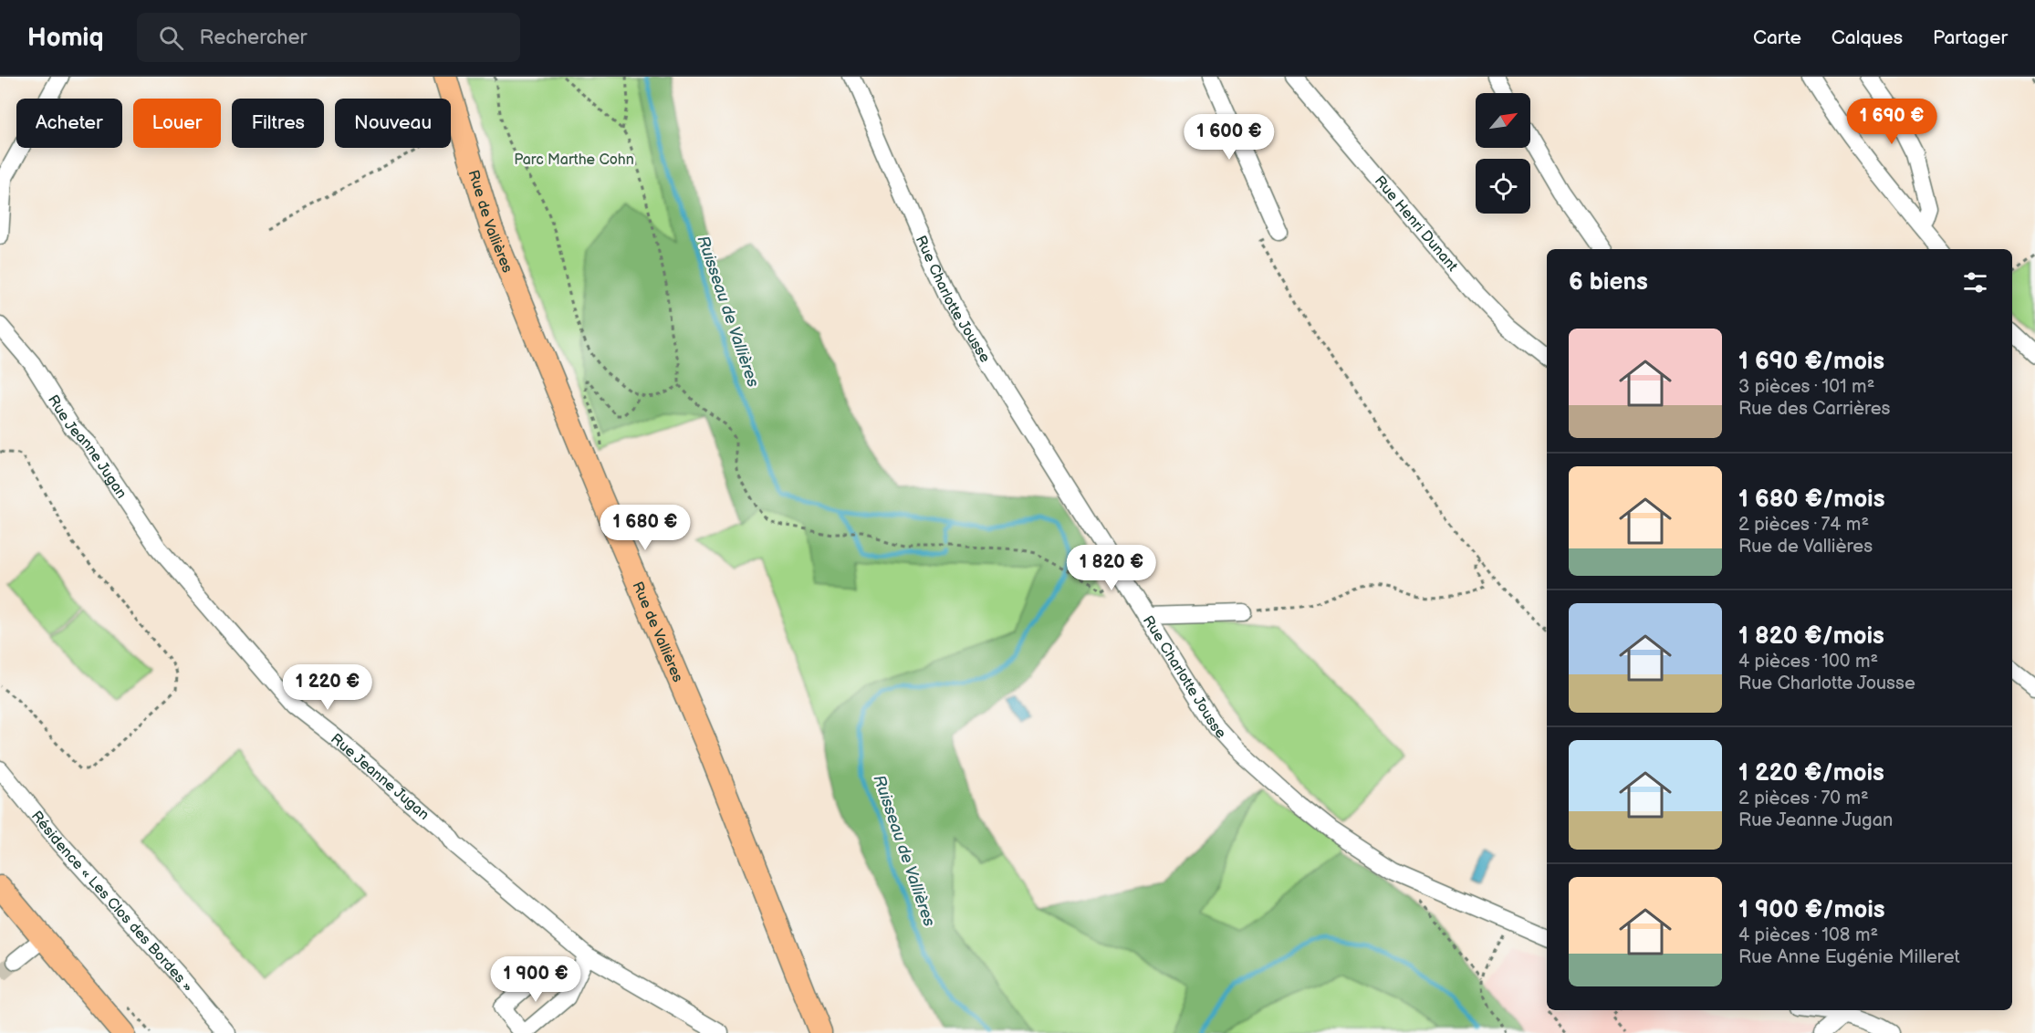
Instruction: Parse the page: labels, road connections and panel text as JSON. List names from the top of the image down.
{
  "streets": {
    "main road": ["Rue de Vallières"],
    "street": [
      "Rue Henri Dunant",
      "Rue Charlotte Jousse",
      "Rue Jeanne Jugan",
      "Résidence « Les Clos des Bordes »"
    ]
  },
  "water": ["Ruisseau de Vallières"],
  "parks": ["Parc Marthe Cohn"],
  "north": "top right",
  "page": {
    "header": "Homiq",
    "search": "Rechercher",
    "nav": ["Carte", "Calques", "Partager"],
    "price": [
      "1 690 €",
      "1 600 €",
      "1 680 €",
      "1 820 €",
      "1 220 €",
      "1 900 €"
    ],
    "chip": [
      "Acheter",
      "Louer",
      "Filtres",
      "Nouveau"
    ],
    "heading": "6 biens",
    "list": [
      {
        "name": "1 690 €/mois",
        "note": "3 pièces · 101 m² · Rue des Carrières"
      },
      {
        "name": "1 680 €/mois",
        "note": "2 pièces · 74 m² · Rue de Vallières"
      },
      {
        "name": "1 820 €/mois",
        "note": "4 pièces · 100 m² · Rue Charlotte Jousse"
      },
      {
        "name": "1 220 €/mois",
        "note": "2 pièces · 70 m² · Rue Jeanne Jugan"
      },
      {
        "name": "1 900 €/mois",
        "note": "4 pièces · 108 m² · Rue Anne Eugénie Milleret"
      }
    ]
  }
}
